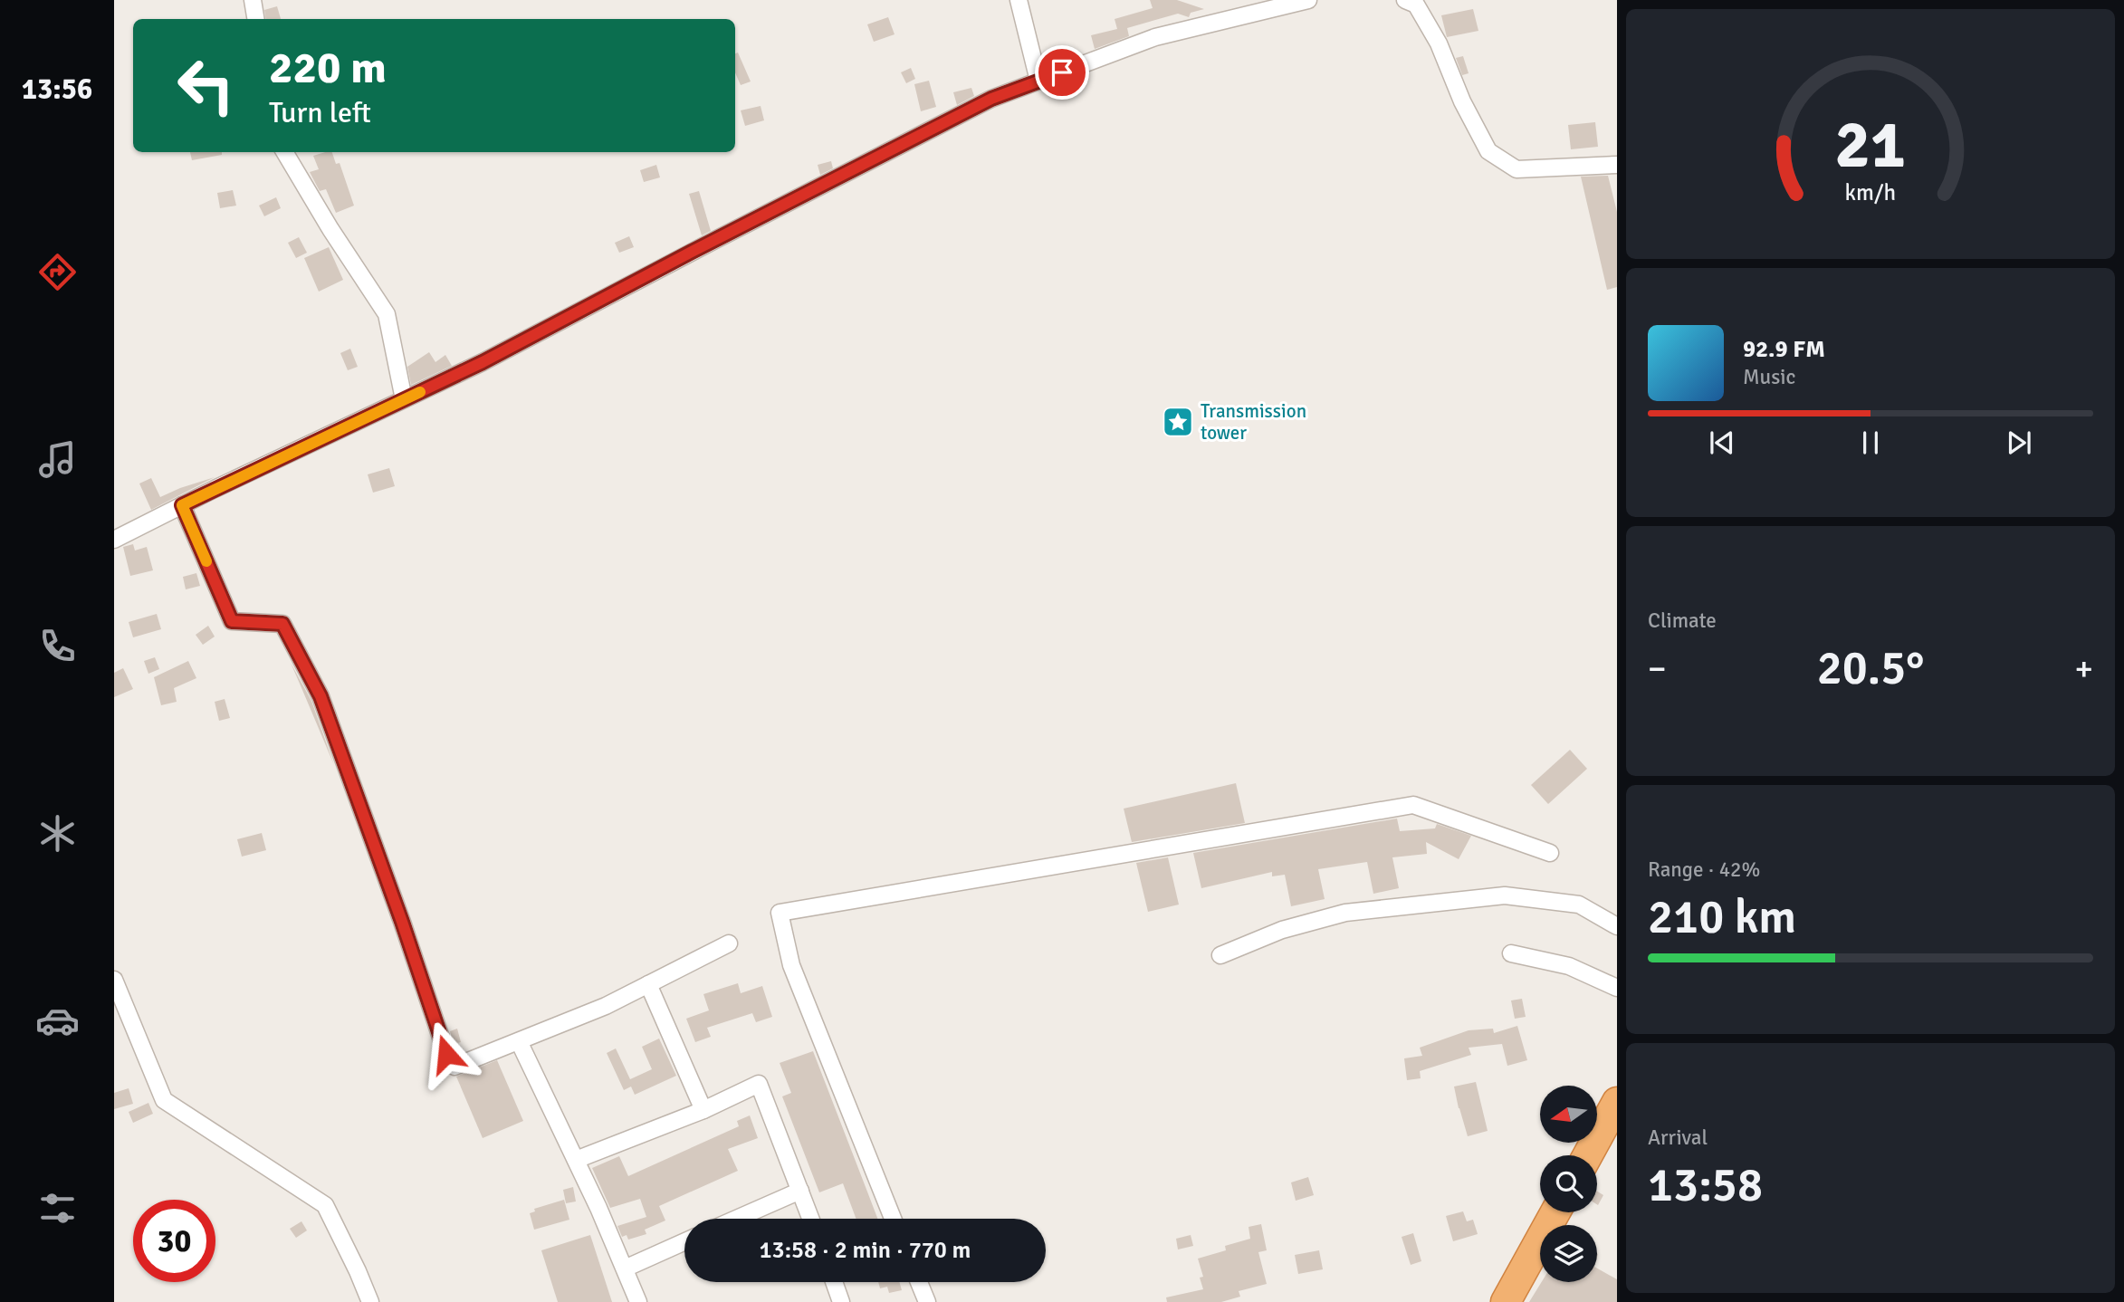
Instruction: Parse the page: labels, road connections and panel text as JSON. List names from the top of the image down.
{
  "places": {
    "place": ["Transmission tower"]
  },
  "north": "left",
  "page": {
    "tabs": "13:56",
    "turn": ["220 m", "Turn left"],
    "song": ["92.9 FM", "Music"],
    "tile": [
      "Climate",
      ["Range · 42%", "210 km"],
      ["Arrival", "13:58"]
    ],
    "heat": ["−", "20.5°", "+"],
    "limit": "30",
    "trip": "13:58 · 2 min · 770 m",
    "gauge": ["21", "km/h"]
  }
}
